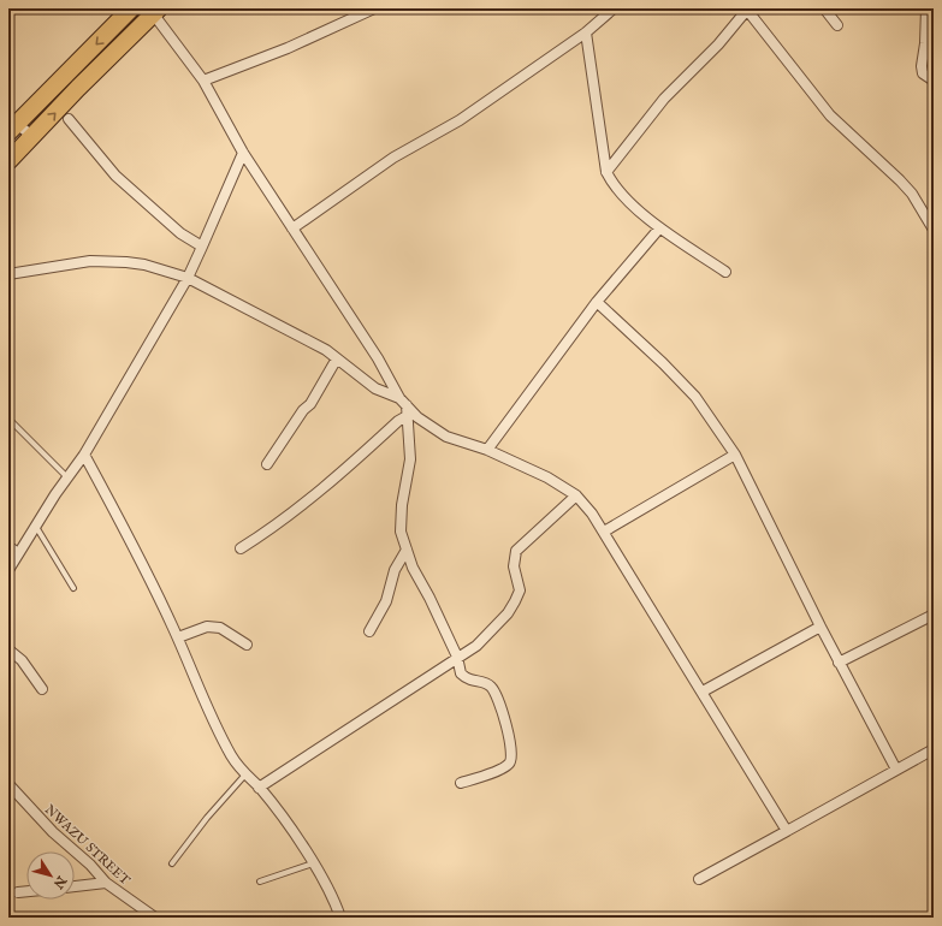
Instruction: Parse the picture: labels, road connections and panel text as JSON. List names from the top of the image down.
{
  "streets": {
    "street": ["NWAZU STREET"]
  },
  "north": "bottom right"
}
